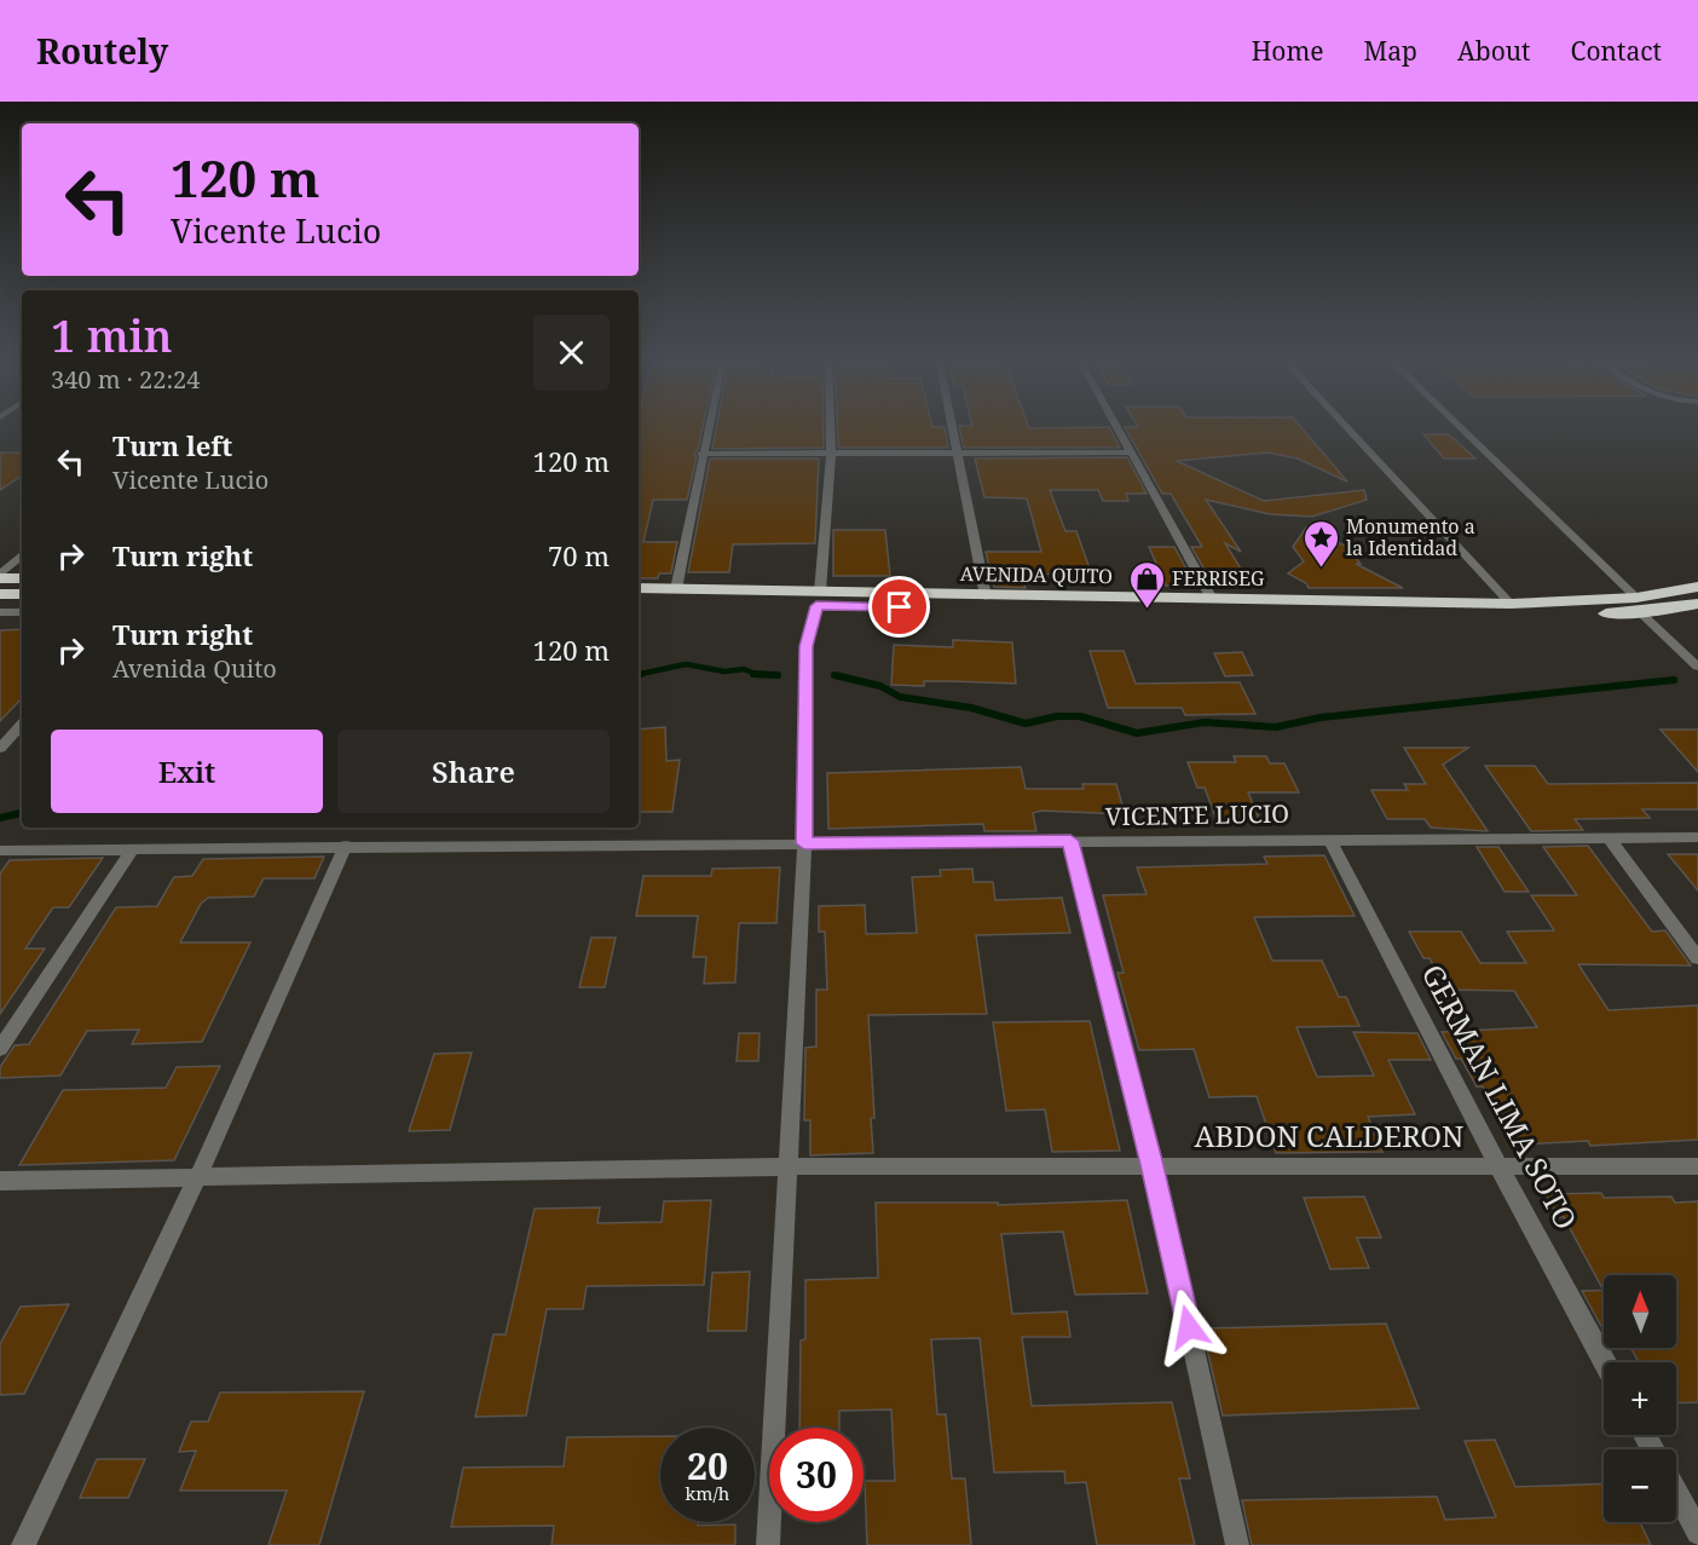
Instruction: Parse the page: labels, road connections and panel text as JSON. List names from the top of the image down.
{
  "streets": {
    "highway": ["AVENIDA QUITO"],
    "street": ["VICENTE LUCIO", "GERMAN LIMA SOTO", "ABDON CALDERON"]
  },
  "crossings": [
    ["VICENTE LUCIO", "GERMAN LIMA SOTO"],
    ["GERMAN LIMA SOTO", "ABDON CALDERON"]
  ],
  "places": {
    "place": ["Monumento a la Identidad"],
    "shop": ["FERRISEG"]
  },
  "north": "top",
  "page": {
    "header": "Routely",
    "nav": [
      "Home",
      "Map",
      "About",
      "Contact"
    ],
    "turn": ["120 m", "Vicente Lucio"],
    "heading": ["1 min", "340 m · 22:24"],
    "list": [
      {
        "name": "Turn left",
        "note": "Vicente Lucio",
        "value": "120 m"
      },
      {
        "name": "Turn right",
        "value": "70 m"
      },
      {
        "name": "Turn right",
        "note": "Avenida Quito",
        "value": "120 m"
      }
    ],
    "buttons": ["Exit", "Share"],
    "map_buttons": ["+", "−"],
    "speed": "20 km/h",
    "limit": "30"
  }
}
